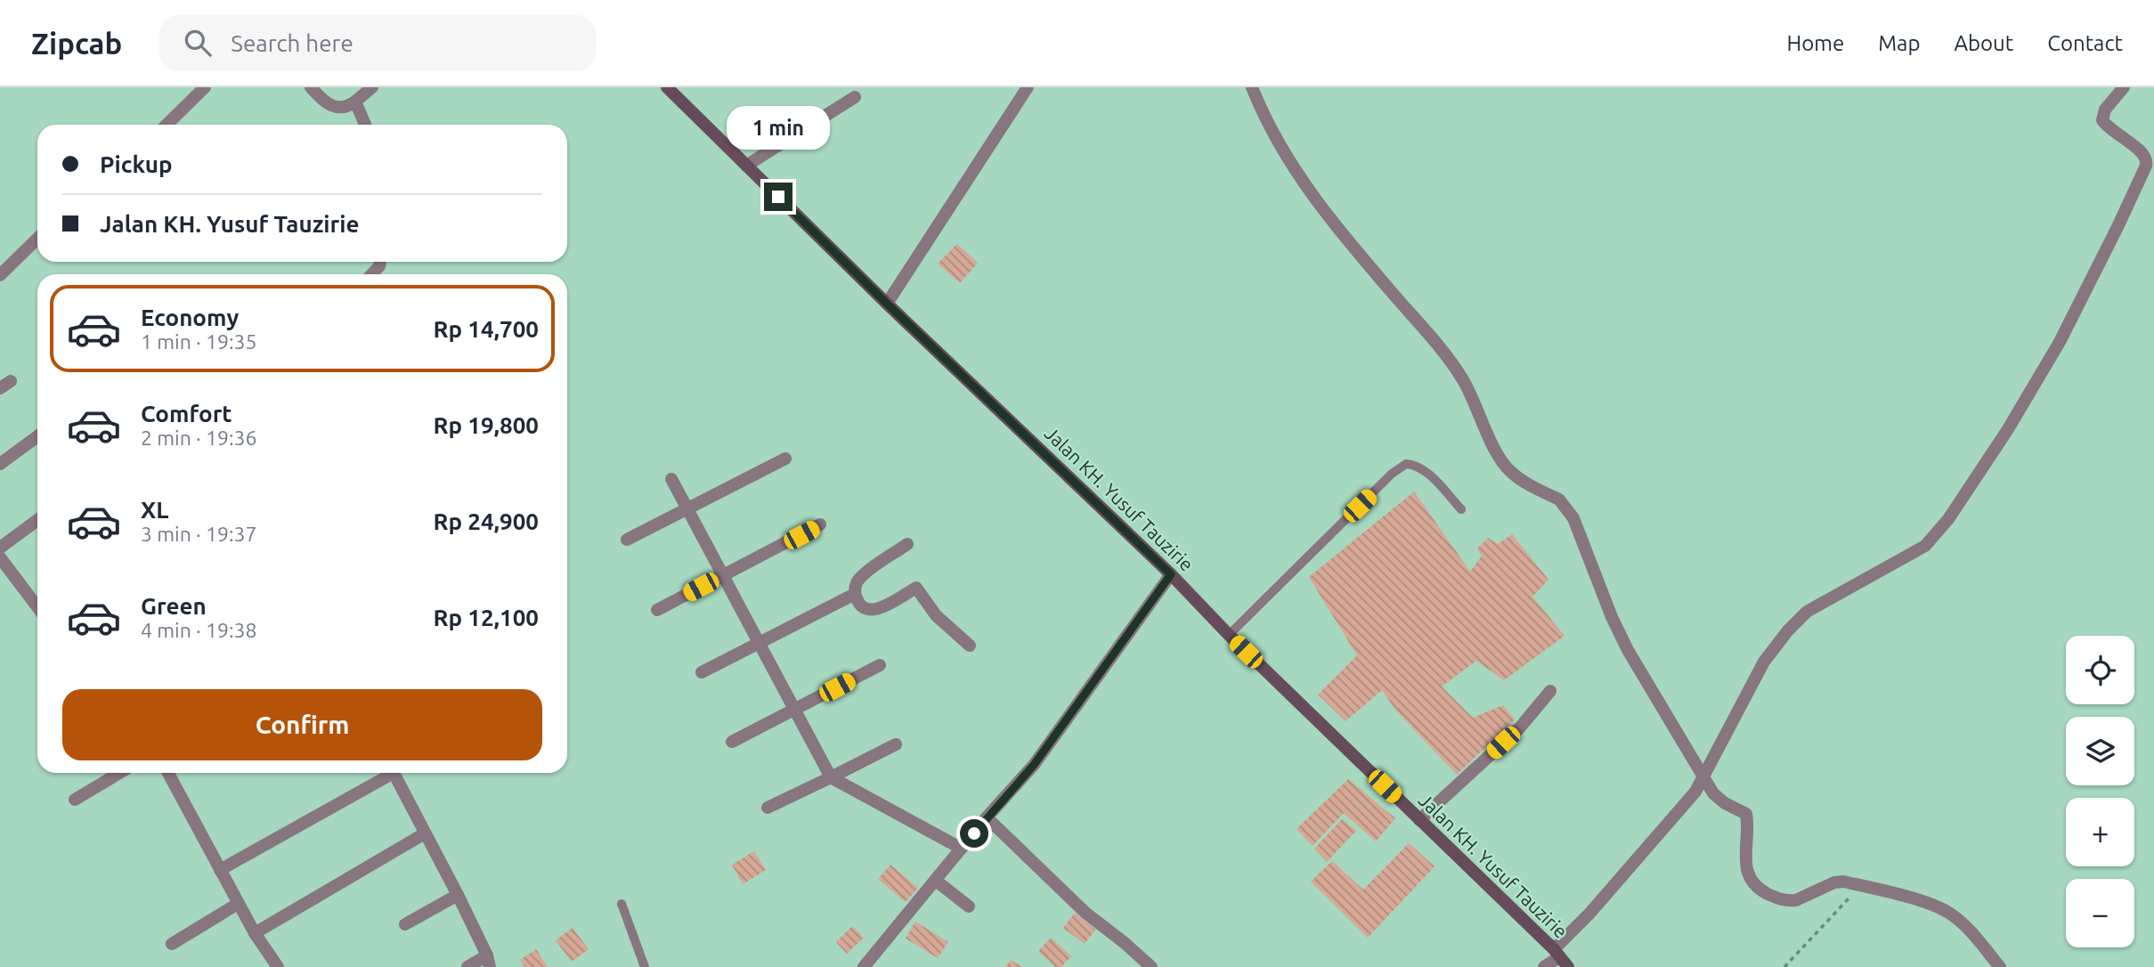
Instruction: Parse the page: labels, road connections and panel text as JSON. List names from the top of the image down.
{
  "streets": {
    "main road": ["Jalan KH. Yusuf Tauzirie"]
  },
  "page": {
    "header": "Zipcab",
    "search": "Search here",
    "nav": [
      "Home",
      "Map",
      "About",
      "Contact"
    ],
    "bubble": "1 min",
    "banner": ["Pickup", "Jalan KH. Yusuf Tauzirie"],
    "list": [
      {
        "name": "Economy",
        "note": "1 min · 19:35",
        "value": "Rp 14,700"
      },
      {
        "name": "Comfort",
        "note": "2 min · 19:36",
        "value": "Rp 19,800"
      },
      {
        "name": "XL",
        "note": "3 min · 19:37",
        "value": "Rp 24,900"
      },
      {
        "name": "Green",
        "note": "4 min · 19:38",
        "value": "Rp 12,100"
      }
    ],
    "map_buttons": ["+", "−"],
    "buttons": "Confirm"
  }
}
